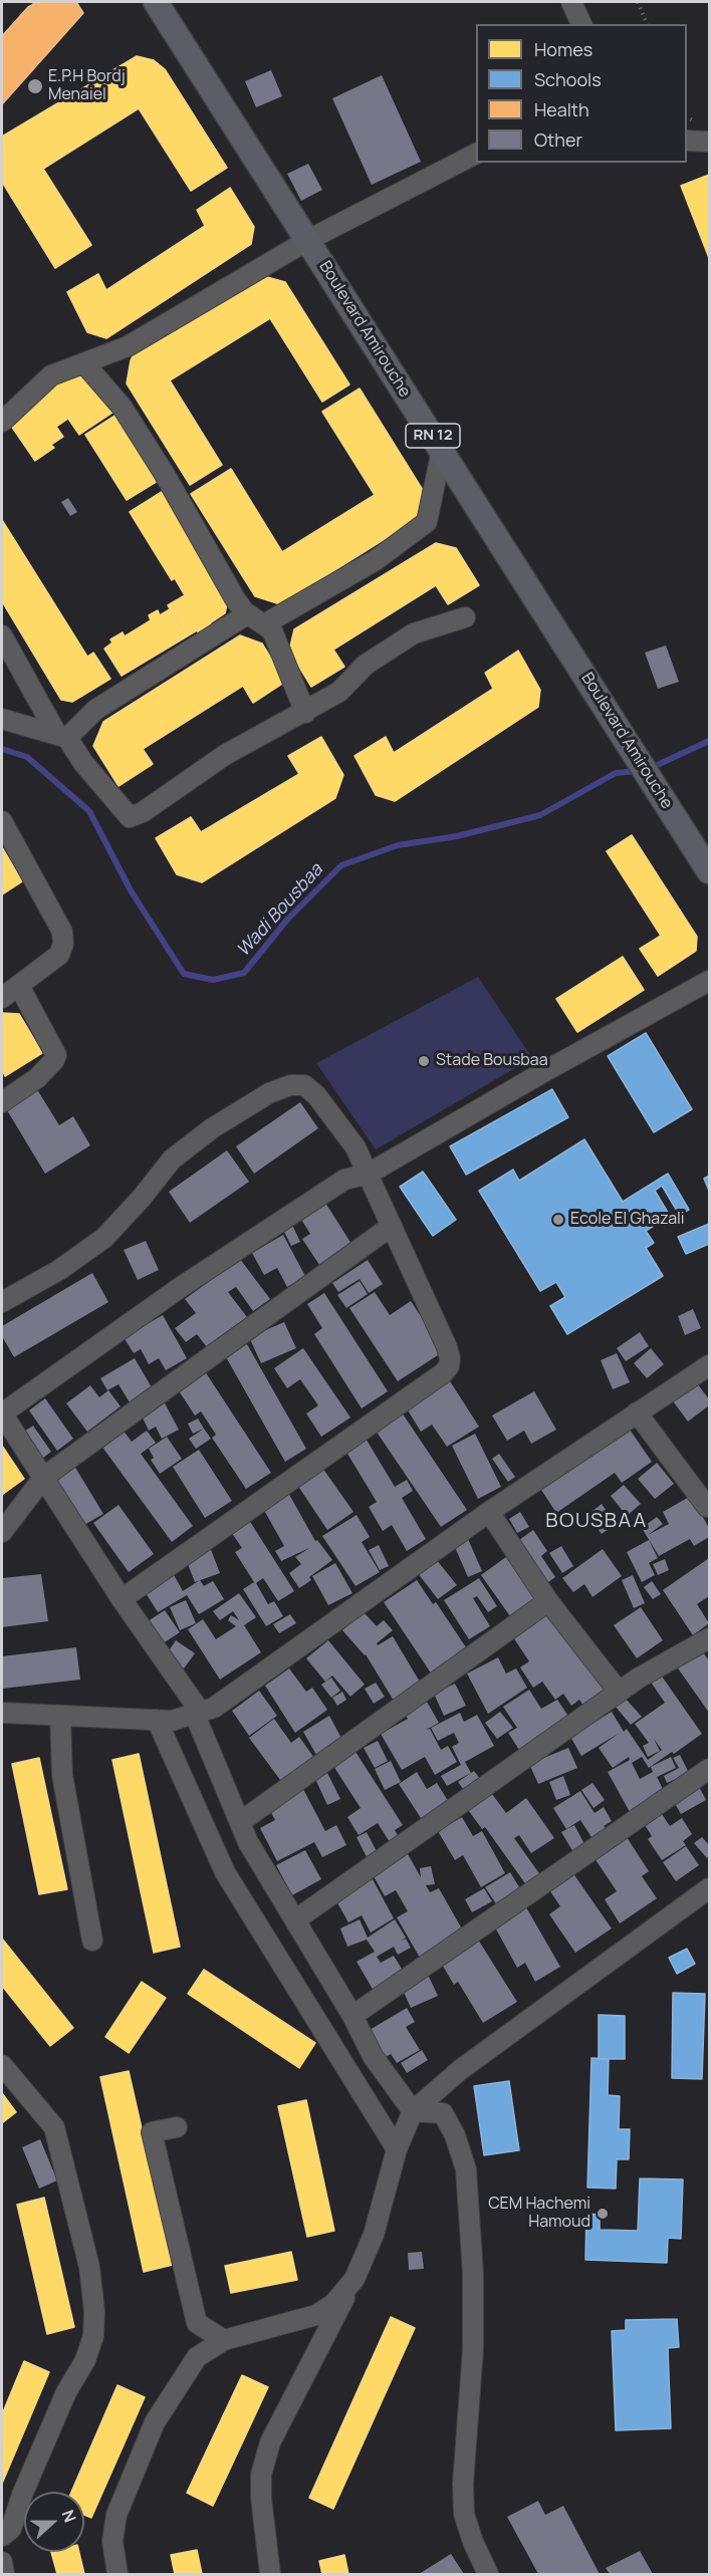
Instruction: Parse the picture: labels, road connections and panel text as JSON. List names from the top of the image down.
{
  "streets": {
    "main road": ["Boulevard Amirouche", "RN 12"]
  },
  "districts": ["BOUSBAA"],
  "water": ["Wadi Bousbaa"],
  "places": [
    "E.P.H Bordj Menaiel",
    "Stade Bousbaa",
    "Ecole El Ghazali",
    "CEM Hachemi Hamoud"
  ],
  "legend": [
    "Homes",
    "Schools",
    "Health",
    "Other"
  ],
  "north": "right"
}
